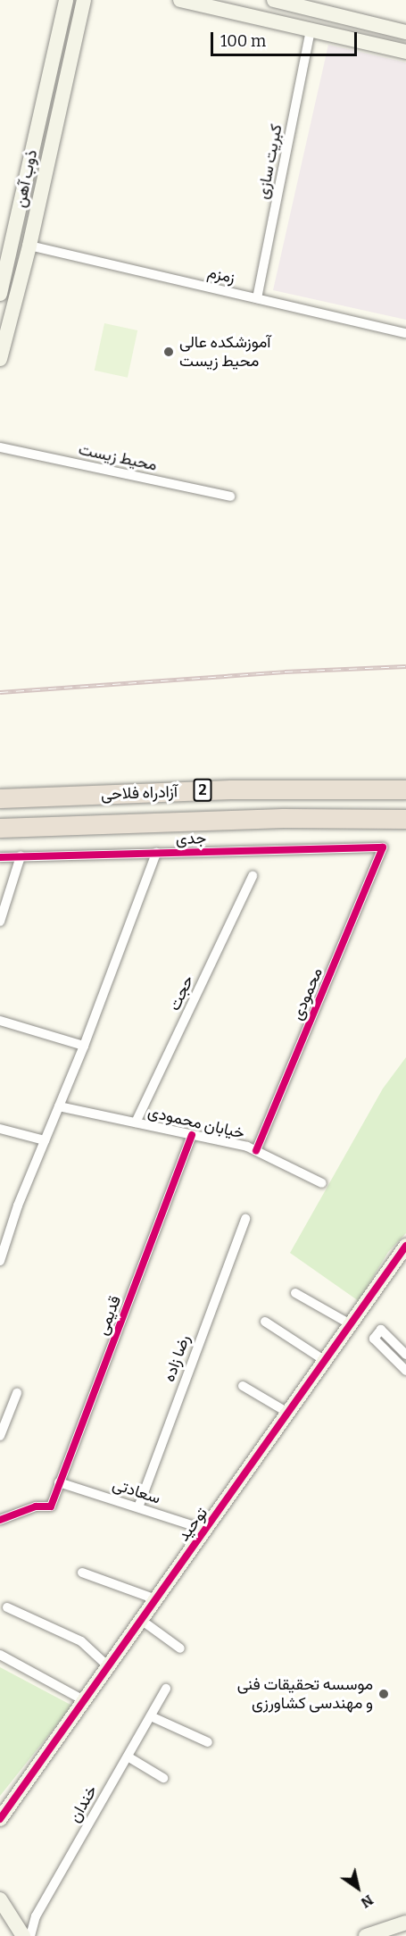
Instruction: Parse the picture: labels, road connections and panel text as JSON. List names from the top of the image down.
{
  "streets": {
    "highway": ["2", "آزادراه فلاحی"],
    "main road": ["ذوب آهن", "توحید"],
    "street": [
      "کبریت سازی",
      "زمزم",
      "محیط زیست",
      "جدی",
      "حجت",
      "محمودی",
      "خیابان محمودی",
      "قدیمی",
      "رضا زاده",
      "سعادتی",
      "خندان"
    ]
  },
  "crossings": [
    ["کبریت سازی", "زمزم"],
    ["ذوب آهن", "زمزم"],
    ["جدی", "محمودی"],
    ["حجت", "خیابان محمودی"],
    ["محمودی", "خیابان محمودی"],
    ["خیابان محمودی", "قدیمی"],
    ["قدیمی", "سعادتی"],
    ["رضا زاده", "سعادتی"],
    ["سعادتی", "توحید"]
  ],
  "places": ["آموزشکده عالی محیط زیست", "موسسه تحقیقات فنی و مهندسی کشاورزی"],
  "scale_bar": "100 m",
  "north": "bottom right"
}
